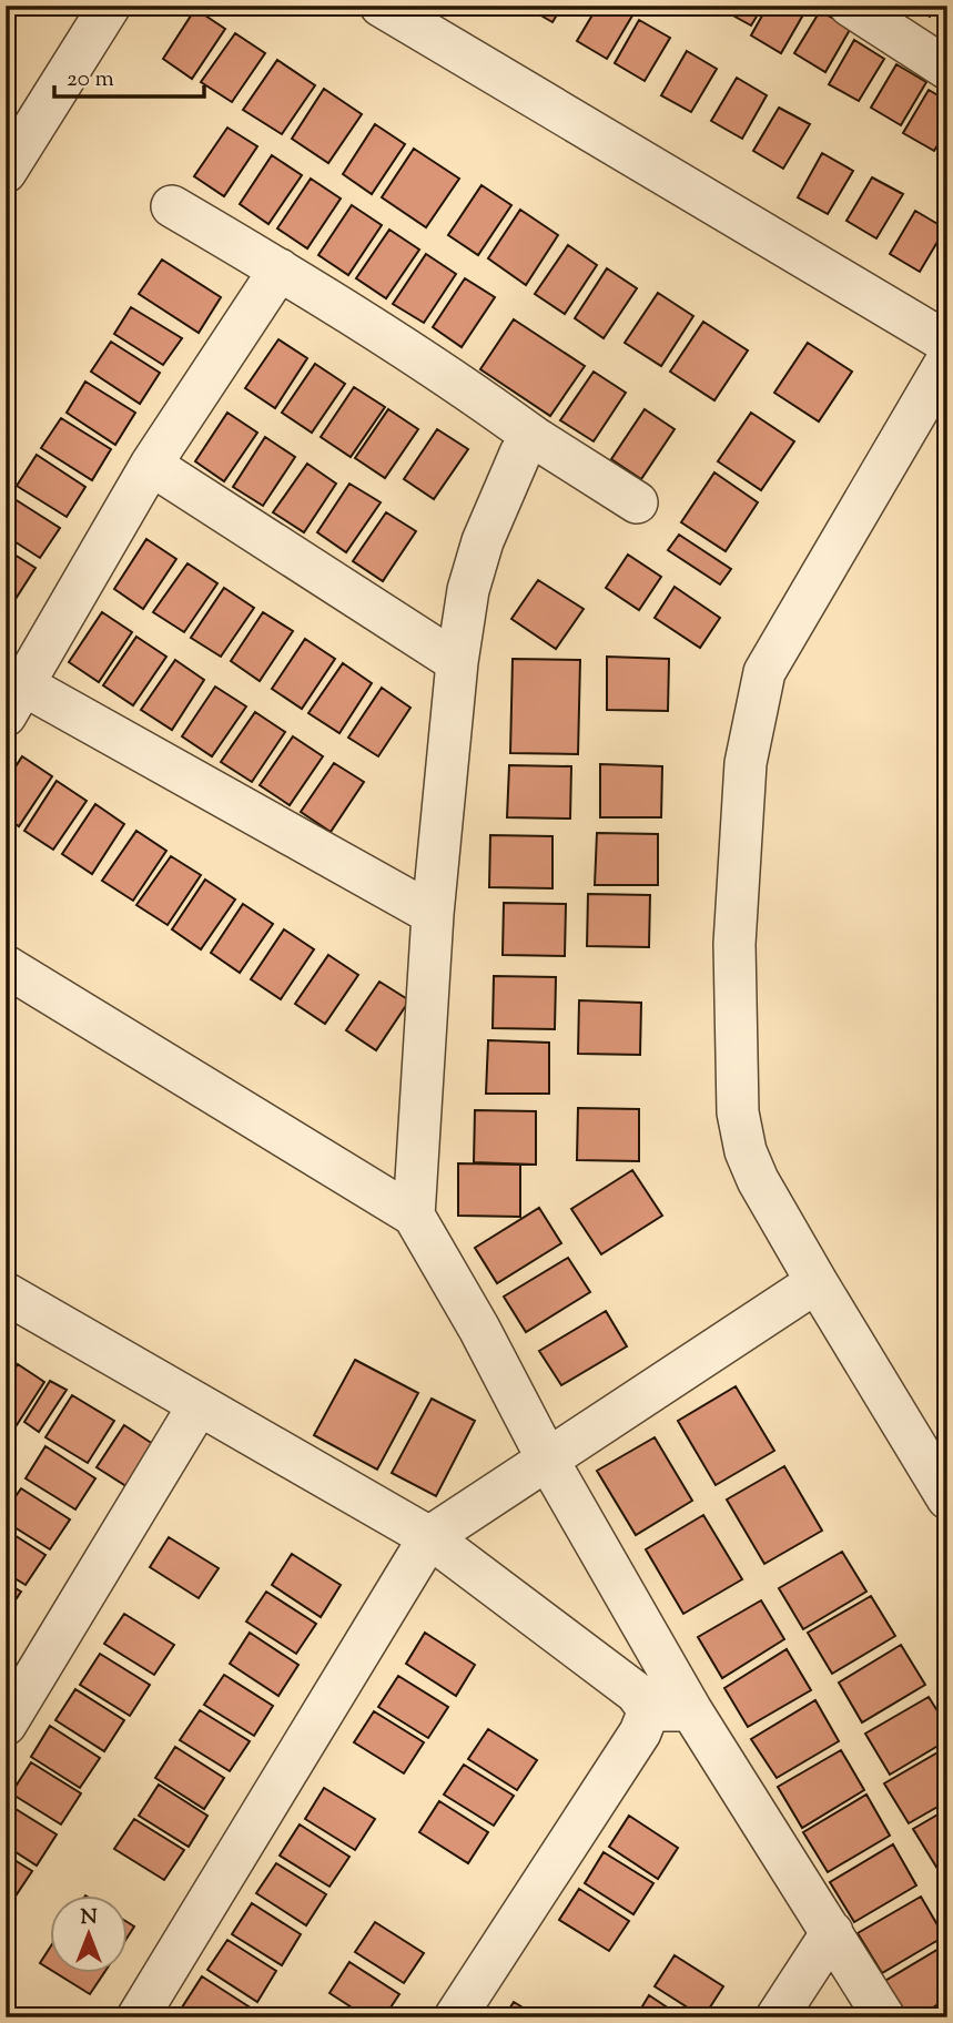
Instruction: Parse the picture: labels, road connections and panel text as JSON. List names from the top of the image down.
{
  "scale_bar": "20 m",
  "north": "top"
}
